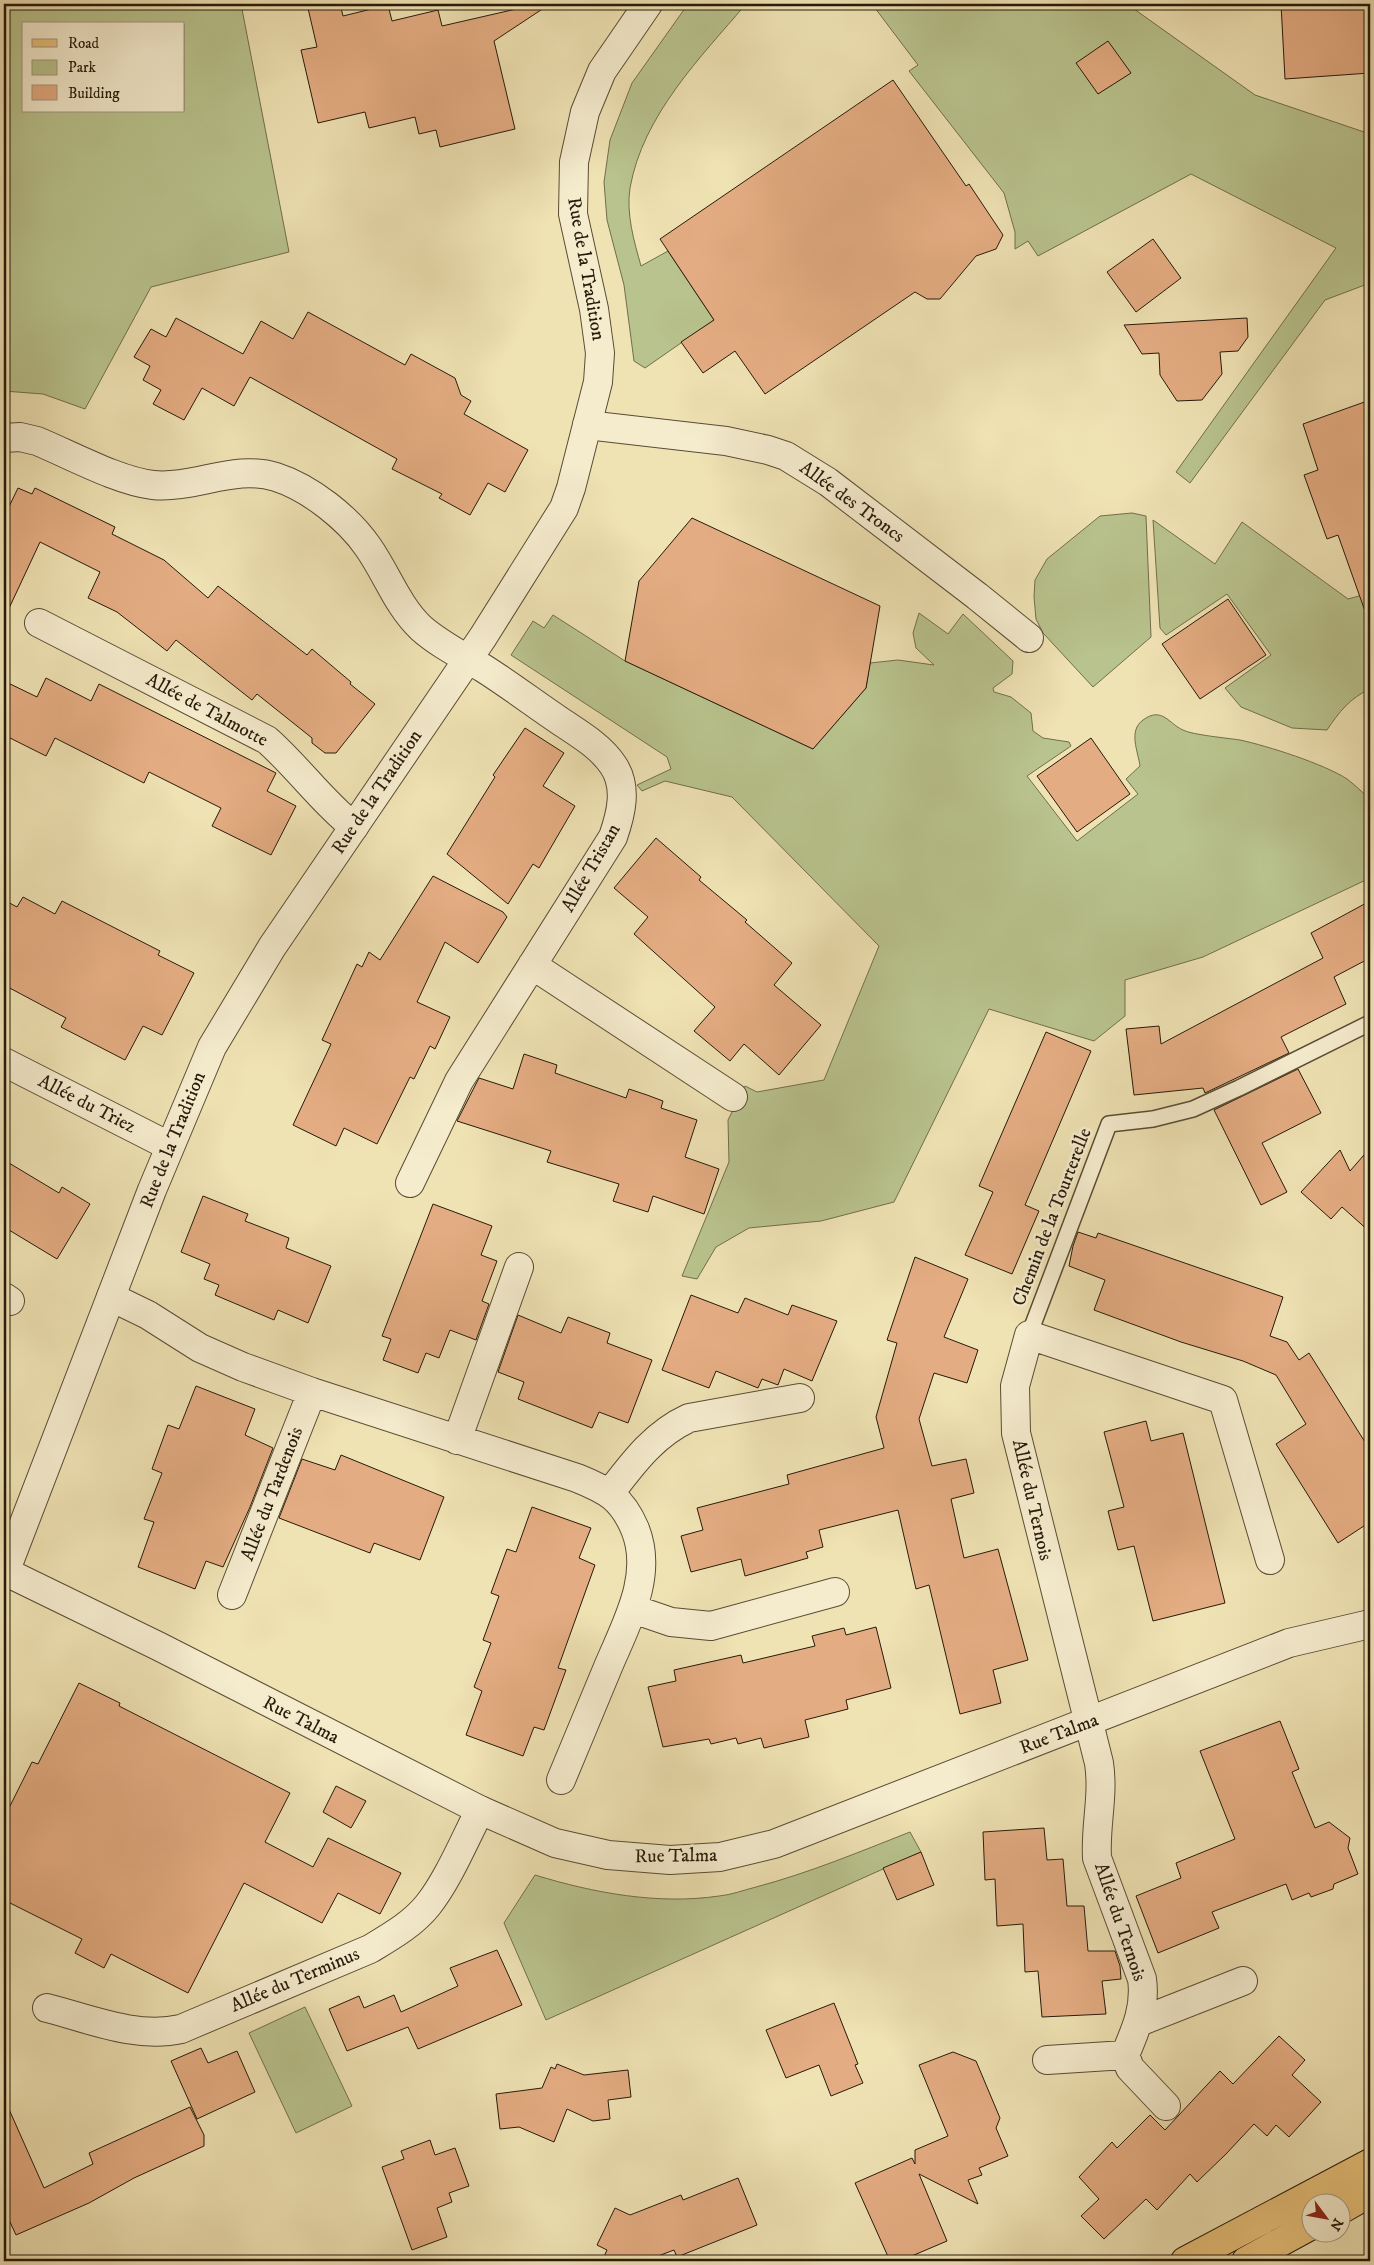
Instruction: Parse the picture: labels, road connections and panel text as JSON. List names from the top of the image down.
{
  "streets": {
    "street": [
      "Rue de la Tradition",
      "Allée des Troncs",
      "Allée de Talmotte",
      "Allée Tristan",
      "Allée du Triez",
      "Allée du Tardenois",
      "Allée du Ternois",
      "Rue Talma",
      "Allée du Terminus"
    ],
    "lane": ["Chemin de la Tourterelle"]
  },
  "crossings": [
    ["Rue de la Tradition", "Allée des Troncs"],
    ["Rue de la Tradition", "Allée de Talmotte"],
    ["Rue de la Tradition", "Allée Tristan"],
    ["Rue de la Tradition", "Allée du Triez"],
    ["Rue de la Tradition", "Rue Talma"],
    ["Chemin de la Tourterelle", "Allée du Ternois"],
    ["Allée du Ternois", "Rue Talma"],
    ["Rue Talma", "Allée du Terminus"]
  ],
  "legend": ["Road", "Park", "Building"],
  "north": "bottom right"
}
